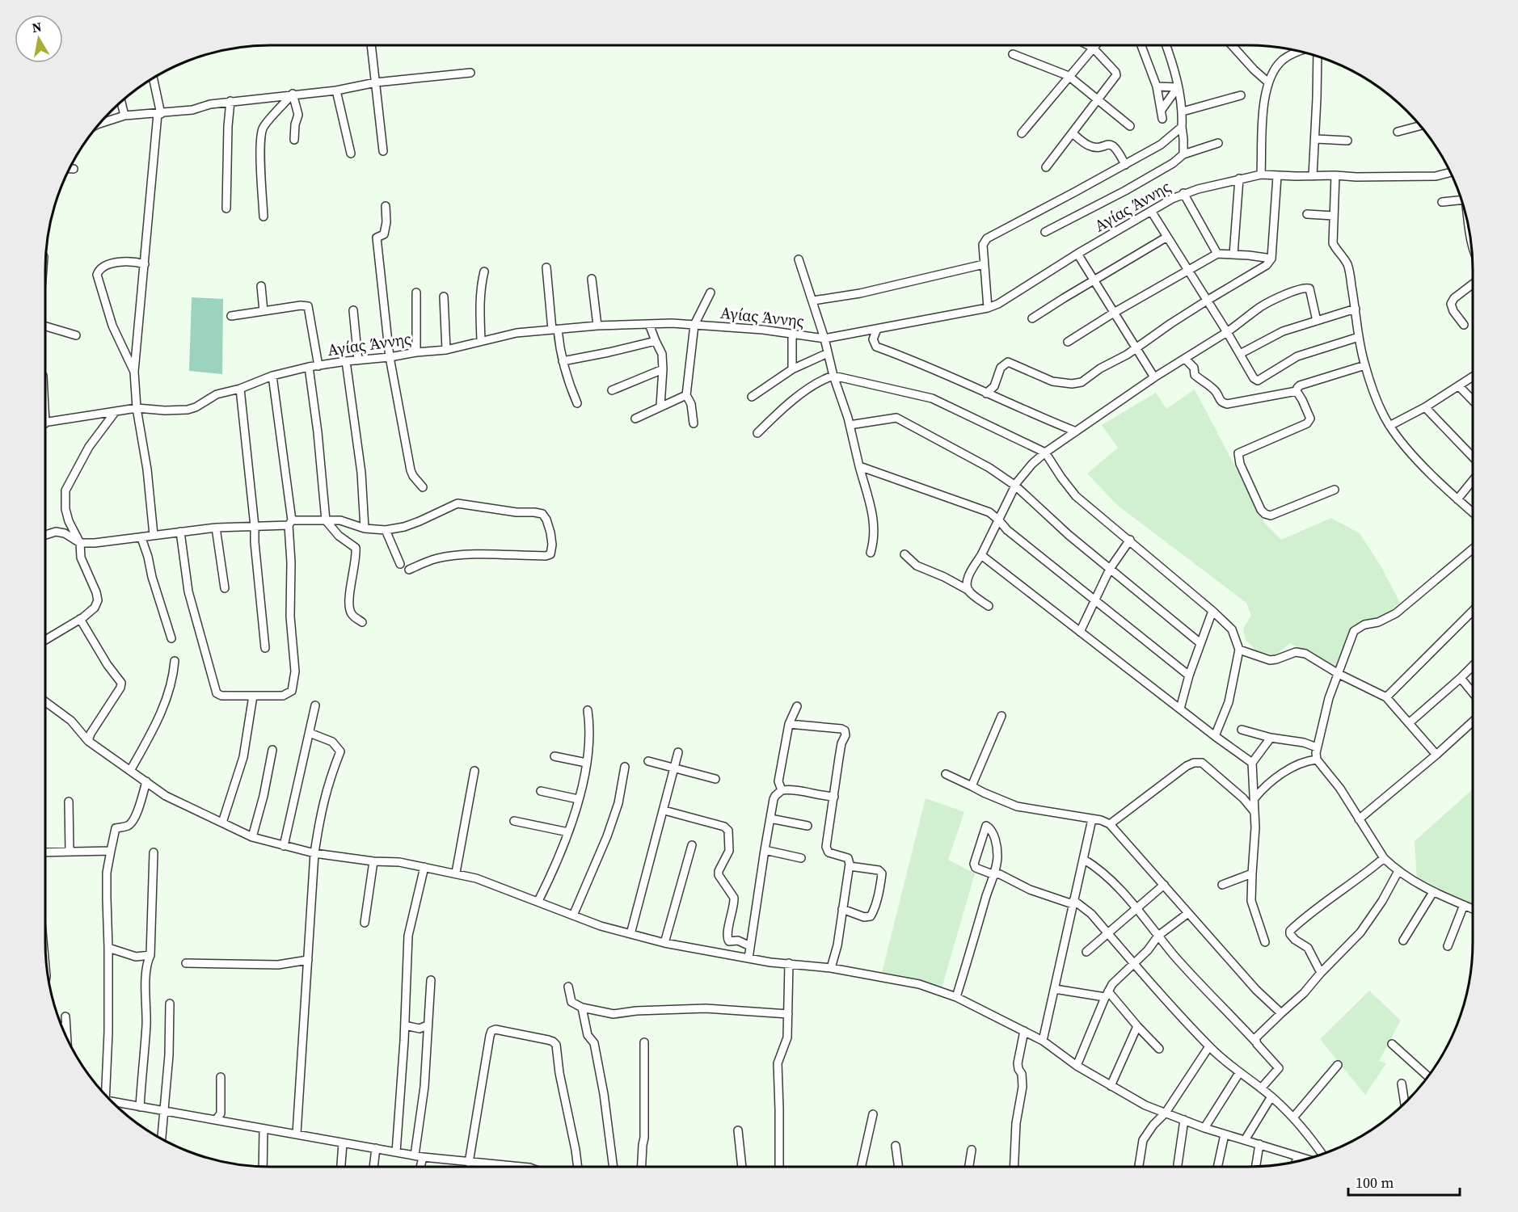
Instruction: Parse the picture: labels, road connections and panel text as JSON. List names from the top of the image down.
{
  "streets": {
    "street": ["Αγίας Άννης"]
  },
  "scale_bar": "100 m",
  "north": "top"
}
